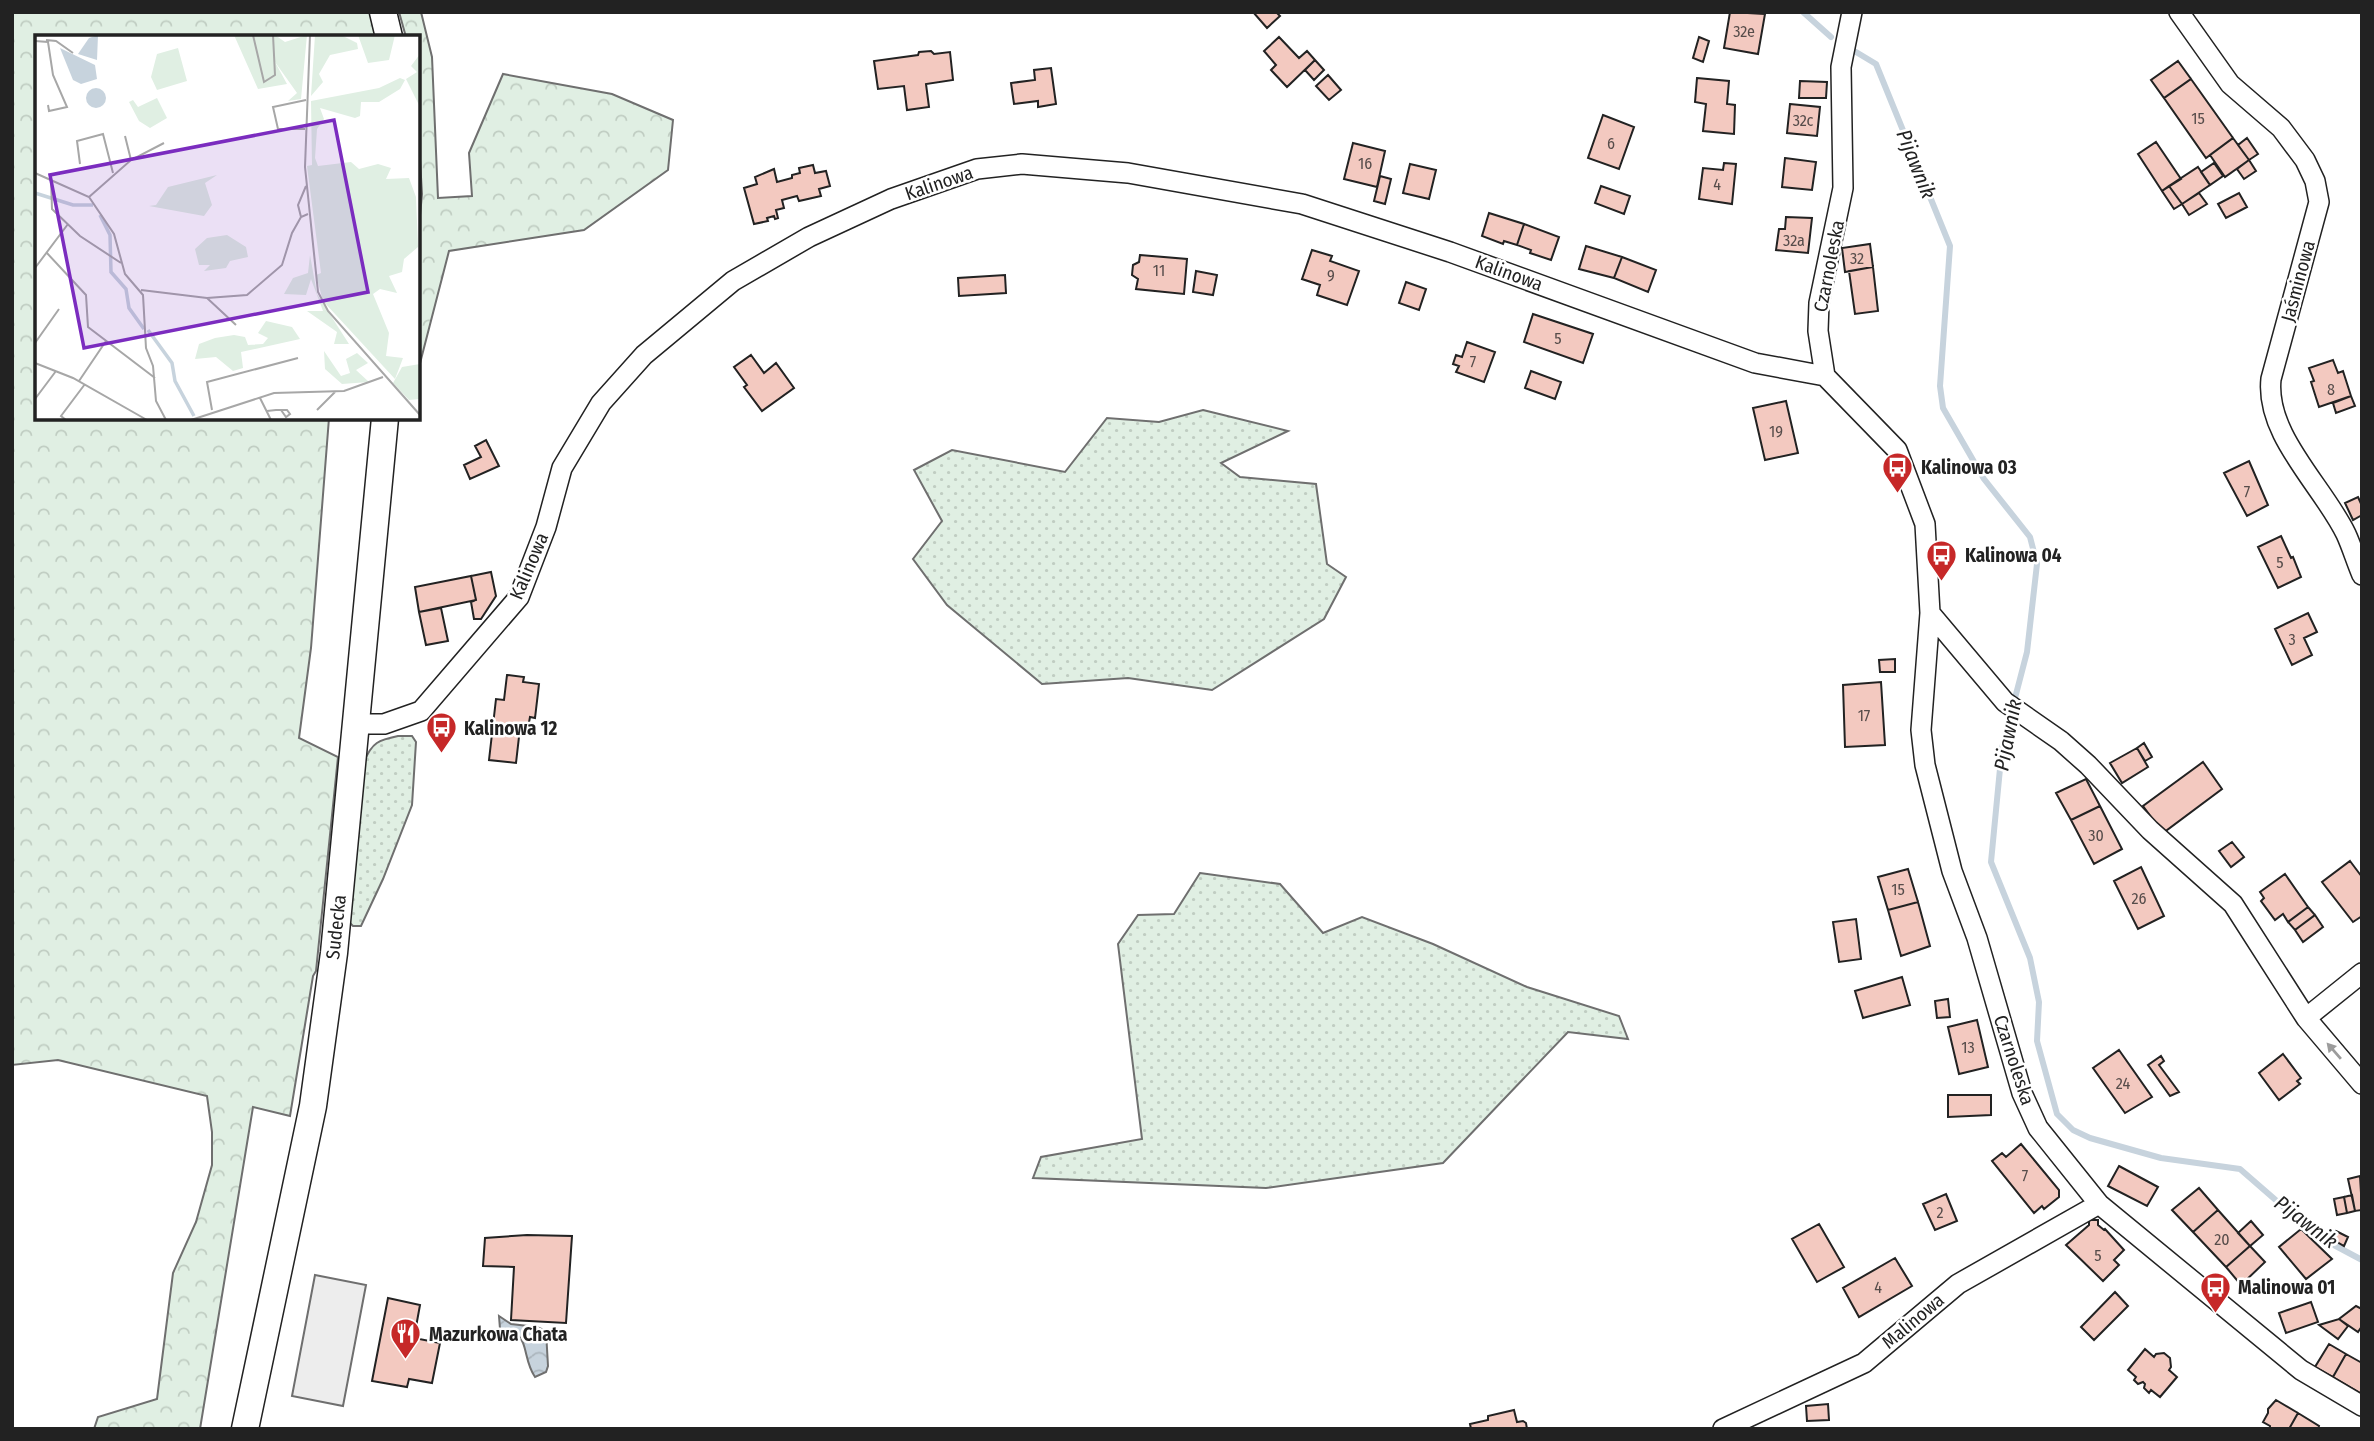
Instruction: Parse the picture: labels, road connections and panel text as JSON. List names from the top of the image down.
{
  "streets": {
    "main road": ["Sudecka"],
    "street": [
      "Kalinowa",
      "Czarnoleska",
      "Jaśminowa",
      "Malinowa"
    ]
  },
  "crossings": [
    ["Kalinowa", "Czarnoleska"],
    ["Kalinowa", "Sudecka"],
    ["Czarnoleska", "Malinowa"]
  ],
  "water": ["Pijawnik"],
  "places": {
    "bus stop": [
      "Kalinowa 03",
      "Kalinowa 04",
      "Kalinowa 12",
      "Malinowa 01"
    ],
    "restaurant": ["Mazurkowa Chata"]
  },
  "house_numbers": [
    "32e",
    "15",
    "32c",
    "6",
    "16",
    "4",
    "32a",
    "32",
    "11",
    "9",
    "5",
    "7",
    "8",
    "19",
    "7",
    "5",
    "3",
    "17",
    "30",
    "15",
    "26",
    "13",
    "24",
    "7",
    "2",
    "20",
    "5",
    "4"
  ]
}
